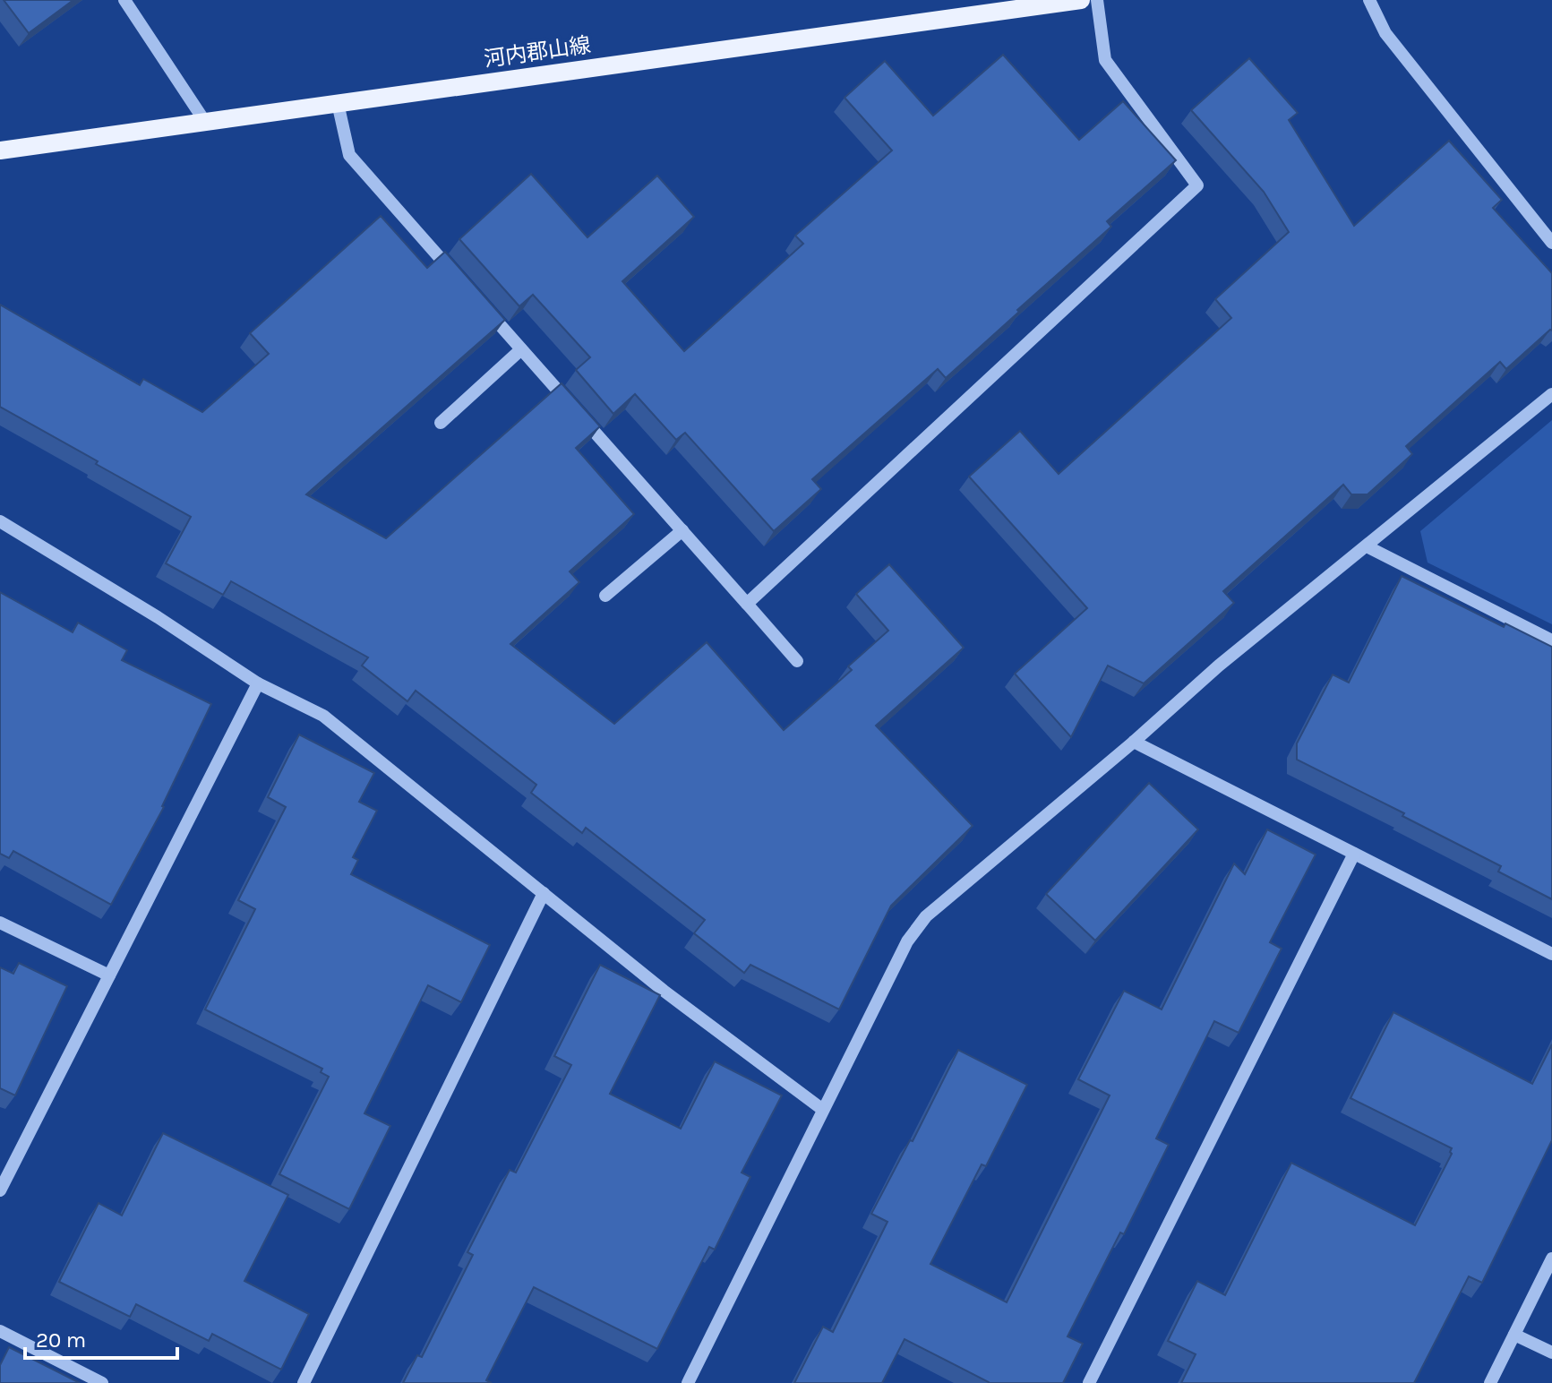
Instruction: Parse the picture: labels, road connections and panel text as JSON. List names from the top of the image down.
{
  "streets": {
    "main road": ["河内郡山線"]
  },
  "scale_bar": "20 m"
}
